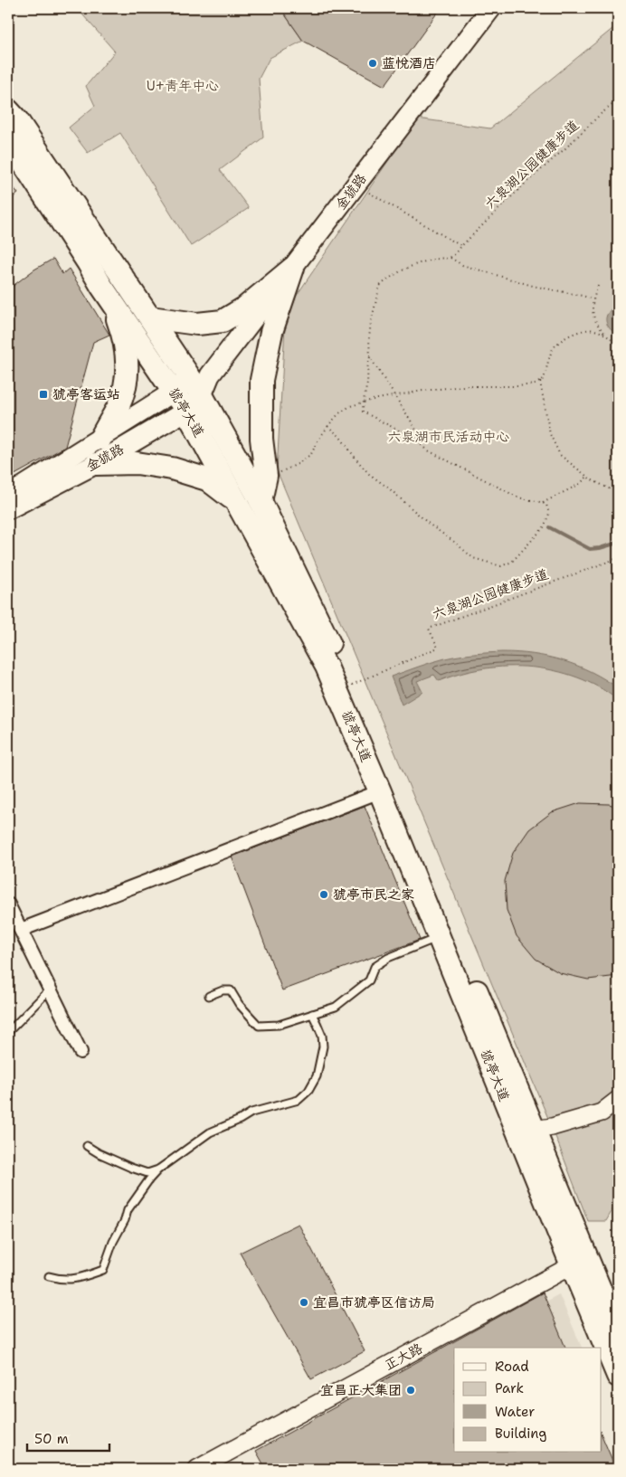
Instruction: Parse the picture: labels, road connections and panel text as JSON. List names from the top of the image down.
{
  "streets": {
    "highway": ["猇亭大道"],
    "main road": ["金猇路", "正大路"],
    "path": ["六泉湖公园健康步道"]
  },
  "crossings": [
    ["六泉湖公园健康步道", "猇亭大道"],
    ["金猇路", "猇亭大道"],
    ["猇亭大道", "正大路"]
  ],
  "parks": ["U+青年中心", "六泉湖市民活动中心"],
  "places": {
    "other": [
      "蓝悦酒店",
      "猇亭市民之家",
      "宜昌市猇亭区信访局",
      "宜昌正大集团"
    ],
    "transit": ["猇亭客运站"]
  },
  "legend": [
    "Road",
    "Park",
    "Water",
    "Building"
  ],
  "scale_bar": "50 m"
}
